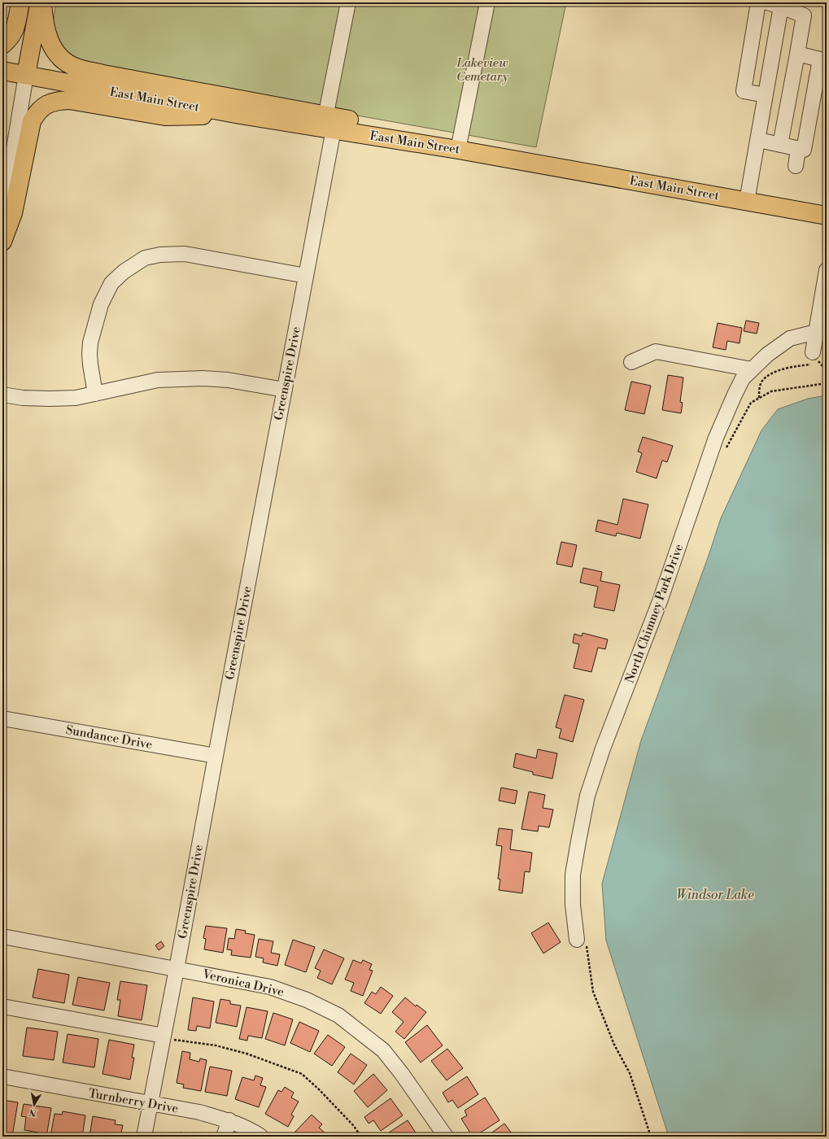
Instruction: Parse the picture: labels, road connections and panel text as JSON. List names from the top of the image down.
{
  "streets": {
    "main road": ["East Main Street"],
    "street": [
      "Greenspire Drive",
      "North Chimney Park Drive",
      "Sundance Drive",
      "Veronica Drive",
      "Turnberry Drive"
    ]
  },
  "crossings": [
    ["East Main Street", "Greenspire Drive"],
    ["Greenspire Drive", "Sundance Drive"],
    ["Greenspire Drive", "Veronica Drive"],
    ["Greenspire Drive", "Turnberry Drive"]
  ],
  "water": ["Windsor Lake"],
  "parks": ["Lakeview Cemetary"],
  "north": "bottom"
}
